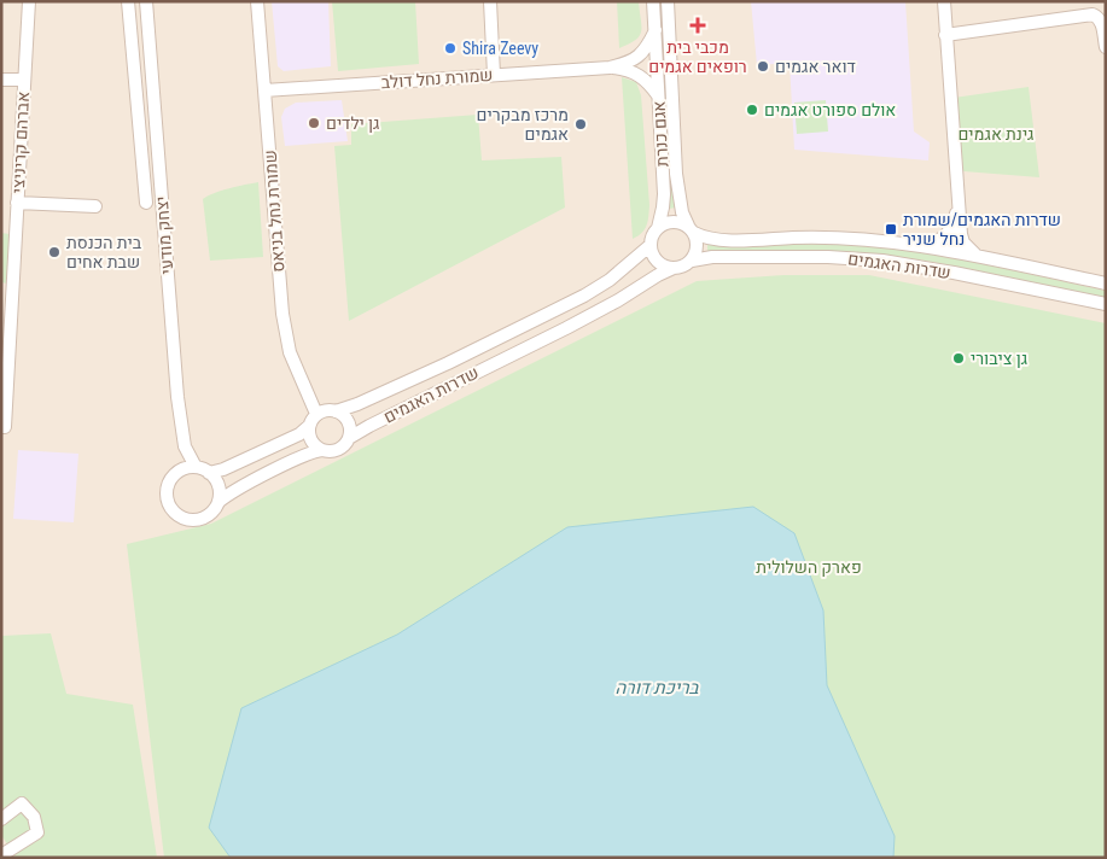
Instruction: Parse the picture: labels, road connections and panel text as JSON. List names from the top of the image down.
{
  "streets": {
    "street": [
      "שמורת נחל דולב",
      "אגם כנרת",
      "אברהם קריניצי",
      "שמורת נחל בניאס",
      "יצחק מודעי",
      "שדרות האגמים"
    ]
  },
  "crossings": [
    ["שמורת נחל דולב", "אגם כנרת"],
    ["שמורת נחל דולב", "שמורת נחל בניאס"],
    ["אגם כנרת", "שדרות האגמים"],
    ["שמורת נחל בניאס", "שדרות האגמים"]
  ],
  "water": ["בריכת דורה"],
  "parks": ["גינת אגמים", "פארק השלולית"],
  "places": {
    "health": ["מכבי בית רופאים אגמים"],
    "other": [
      "Shira Zeevy",
      "דואר אגמים",
      "אולם ספורט אגמים",
      "גן ילדים",
      "מרכז מבקרים אגמים",
      "בית הכנסת שבת אחים",
      "גן ציבורי"
    ],
    "transit": ["שדרות האגמים/שמורת נחל שניר"]
  }
}
